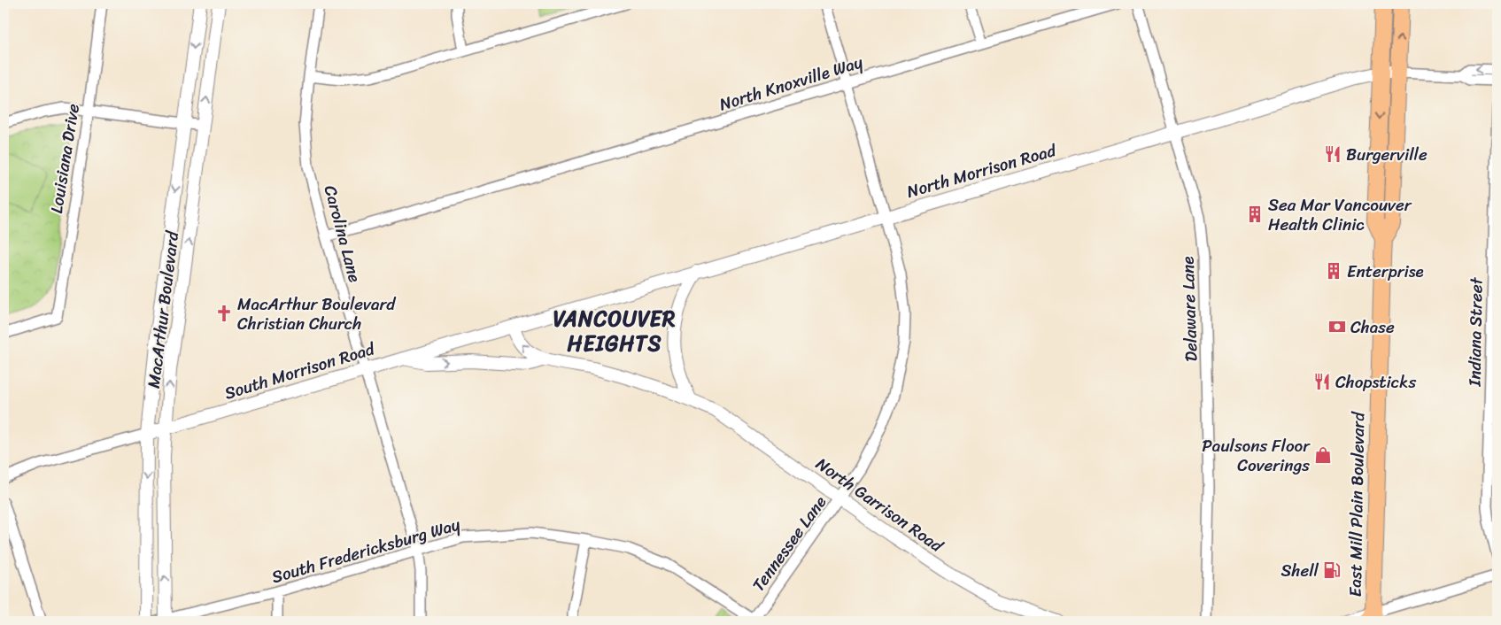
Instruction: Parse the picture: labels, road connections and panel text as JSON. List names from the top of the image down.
{
  "streets": {
    "main road": ["East Mill Plain Boulevard"],
    "street": [
      "North Knoxville Way",
      "Louisiana Drive",
      "North Morrison Road",
      "Carolina Lane",
      "Delaware Lane",
      "MacArthur Boulevard",
      "Indiana Street",
      "South Morrison Road",
      "North Garrison Road",
      "Tennessee Lane",
      "South Fredericksburg Way"
    ]
  },
  "crossings": [
    ["North Knoxville Way", "Carolina Lane"],
    ["North Knoxville Way", "Tennessee Lane"],
    ["North Morrison Road", "Delaware Lane"],
    ["North Morrison Road", "South Morrison Road"],
    ["North Morrison Road", "East Mill Plain Boulevard"],
    ["North Morrison Road", "Tennessee Lane"],
    ["Carolina Lane", "South Morrison Road"],
    ["Carolina Lane", "South Fredericksburg Way"],
    ["MacArthur Boulevard", "South Morrison Road"],
    ["MacArthur Boulevard", "South Fredericksburg Way"],
    ["North Garrison Road", "Tennessee Lane"],
    ["Tennessee Lane", "South Fredericksburg Way"]
  ],
  "districts": ["VANCOUVER HEIGHTS"],
  "places": {
    "restaurant": ["Burgerville", "Chopsticks"],
    "building": ["Sea Mar Vancouver Health Clinic", "Enterprise"],
    "church": ["MacArthur Boulevard Christian Church"],
    "bank": ["Chase"],
    "shop": ["Paulsons Floor Coverings"],
    "fuel station": ["Shell"]
  }
}
